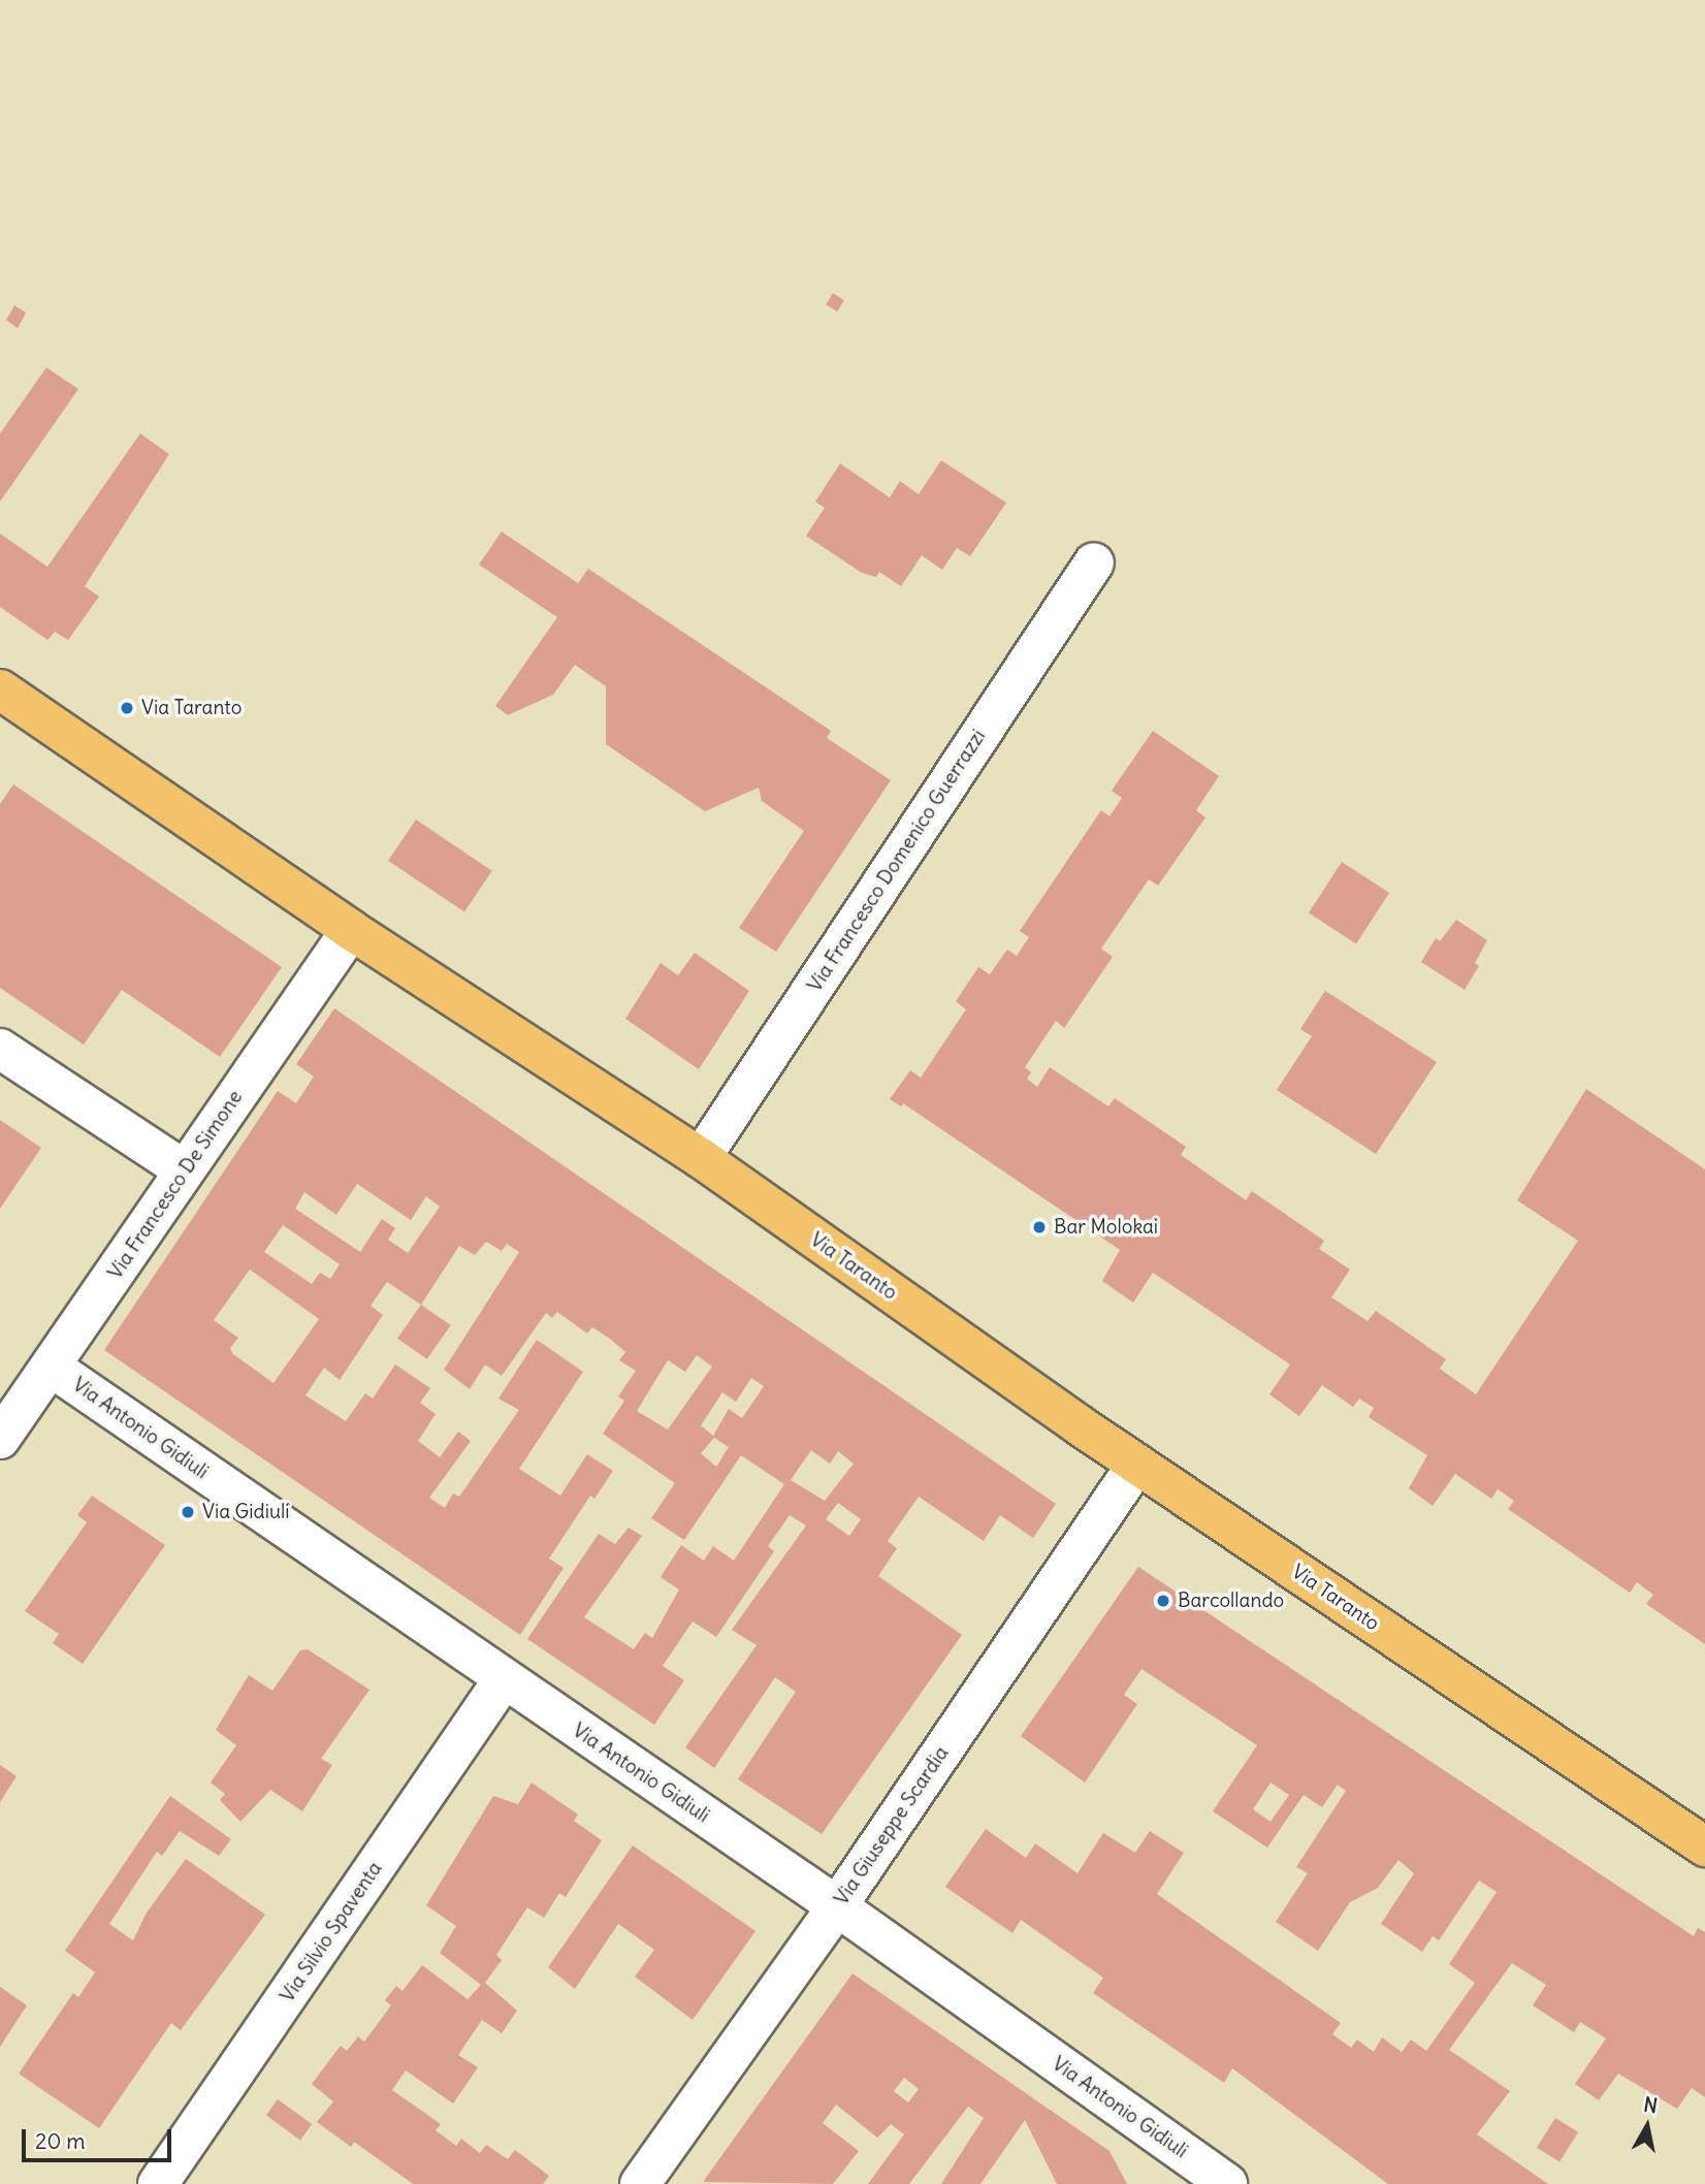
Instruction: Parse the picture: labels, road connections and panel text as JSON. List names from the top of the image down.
{
  "streets": {
    "main road": ["Via Taranto"],
    "street": [
      "Via Francesco Domenico Guerrazzi",
      "Via Francesco De Simone",
      "Via Antonio Gidiuli",
      "Via Giuseppe Scardia",
      "Via Silvio Spaventa"
    ]
  },
  "crossings": [
    ["Via Francesco Domenico Guerrazzi", "Via Taranto"],
    ["Via Francesco De Simone", "Via Taranto"],
    ["Via Francesco De Simone", "Via Antonio Gidiuli"],
    ["Via Taranto", "Via Giuseppe Scardia"],
    ["Via Antonio Gidiuli", "Via Giuseppe Scardia"],
    ["Via Antonio Gidiuli", "Via Silvio Spaventa"]
  ],
  "places": [
    "Via Taranto",
    "Bar Molokai",
    "Via Gidiuli",
    "Barcollando"
  ],
  "scale_bar": "20 m",
  "north": "top"
}
